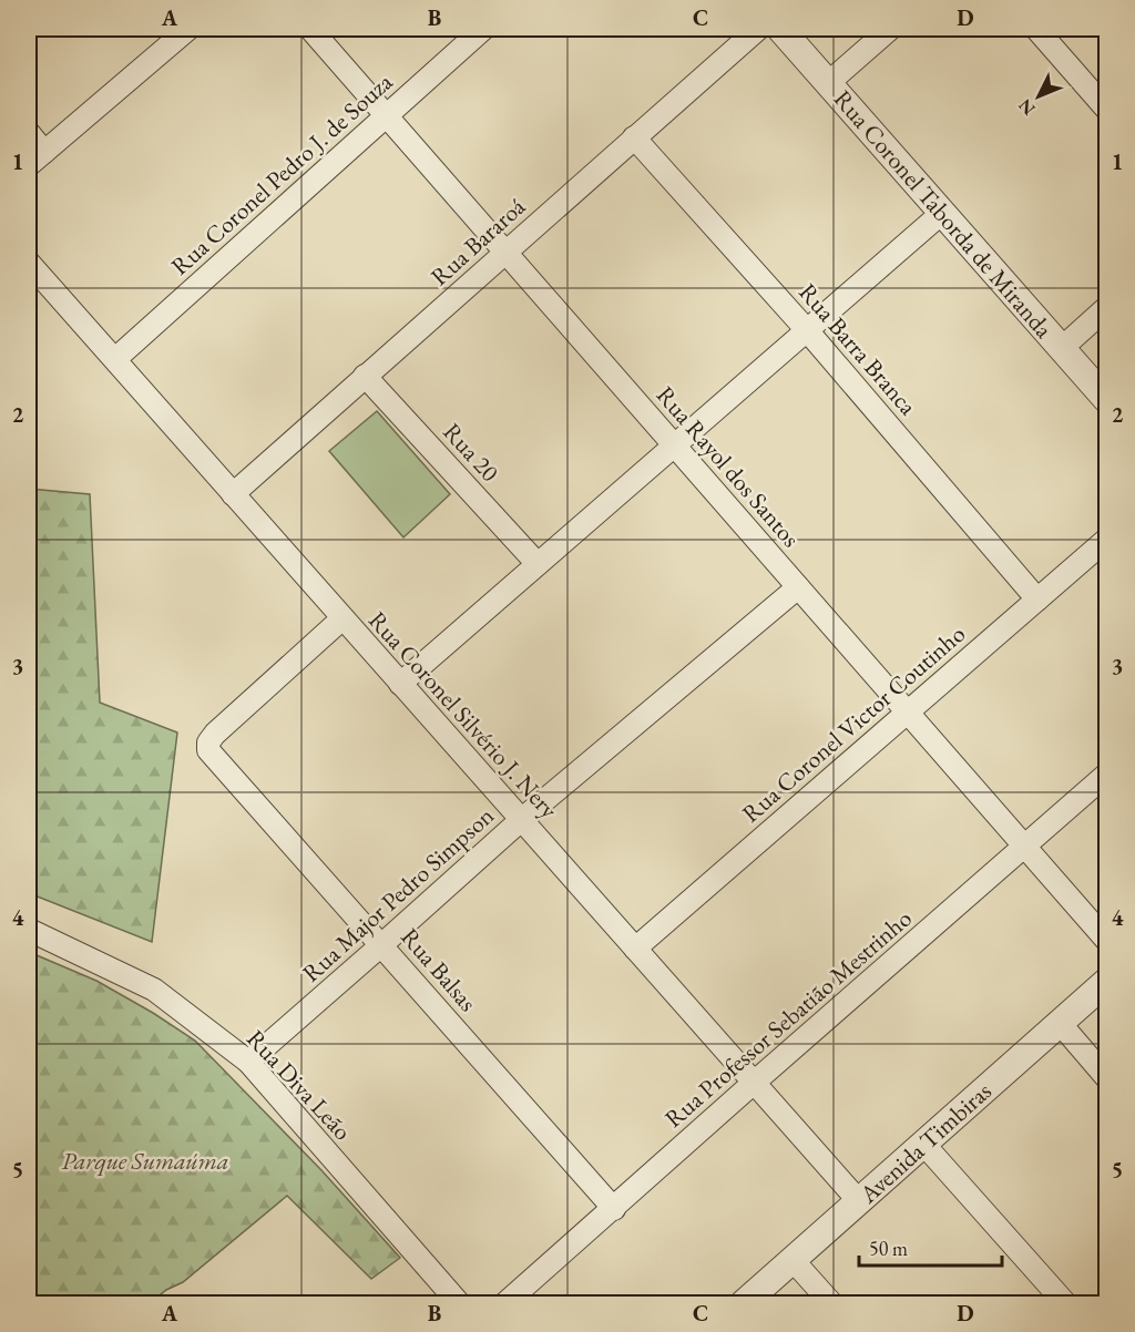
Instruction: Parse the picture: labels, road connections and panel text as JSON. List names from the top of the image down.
{
  "streets": {
    "street": [
      "Rua Coronel Pedro J. de Souza",
      "Rua Coronel Taborda de Miranda",
      "Rua Bararoá",
      "Rua Barra Branca",
      "Rua 20",
      "Rua Rayol dos Santos",
      "Rua Coronel Silvério J. Nery",
      "Rua Coronel Victor Coutinho",
      "Rua Major Pedro Simpson",
      "Rua Balsas",
      "Rua Professor Sebatião Mestrinho",
      "Rua Diva Leão",
      "Avenida Timbiras"
    ]
  },
  "crossings": [
    ["Rua Coronel Pedro J. de Souza", "Rua Rayol dos Santos"],
    ["Rua Coronel Pedro J. de Souza", "Rua Coronel Silvério J. Nery"],
    ["Rua Bararoá", "Rua Barra Branca"],
    ["Rua Bararoá", "Rua 20"],
    ["Rua Bararoá", "Rua Rayol dos Santos"],
    ["Rua Bararoá", "Rua Coronel Silvério J. Nery"],
    ["Rua Barra Branca", "Rua Coronel Victor Coutinho"],
    ["Rua Rayol dos Santos", "Rua Coronel Victor Coutinho"],
    ["Rua Rayol dos Santos", "Rua Major Pedro Simpson"],
    ["Rua Rayol dos Santos", "Rua Professor Sebatião Mestrinho"],
    ["Rua Coronel Silvério J. Nery", "Rua Coronel Victor Coutinho"],
    ["Rua Coronel Silvério J. Nery", "Rua Major Pedro Simpson"],
    ["Rua Coronel Silvério J. Nery", "Rua Balsas"],
    ["Rua Coronel Silvério J. Nery", "Rua Professor Sebatião Mestrinho"],
    ["Rua Coronel Silvério J. Nery", "Avenida Timbiras"],
    ["Rua Major Pedro Simpson", "Rua Balsas"],
    ["Rua Major Pedro Simpson", "Rua Diva Leão"],
    ["Rua Balsas", "Rua Professor Sebatião Mestrinho"]
  ],
  "parks": ["Parque Sumaúma"],
  "scale_bar": "50 m",
  "north": "bottom left",
  "grid": {
    "columns": [
      "A",
      "B",
      "C",
      "D"
    ],
    "rows": [
      "1",
      "2",
      "3",
      "4",
      "5"
    ]
  }
}
